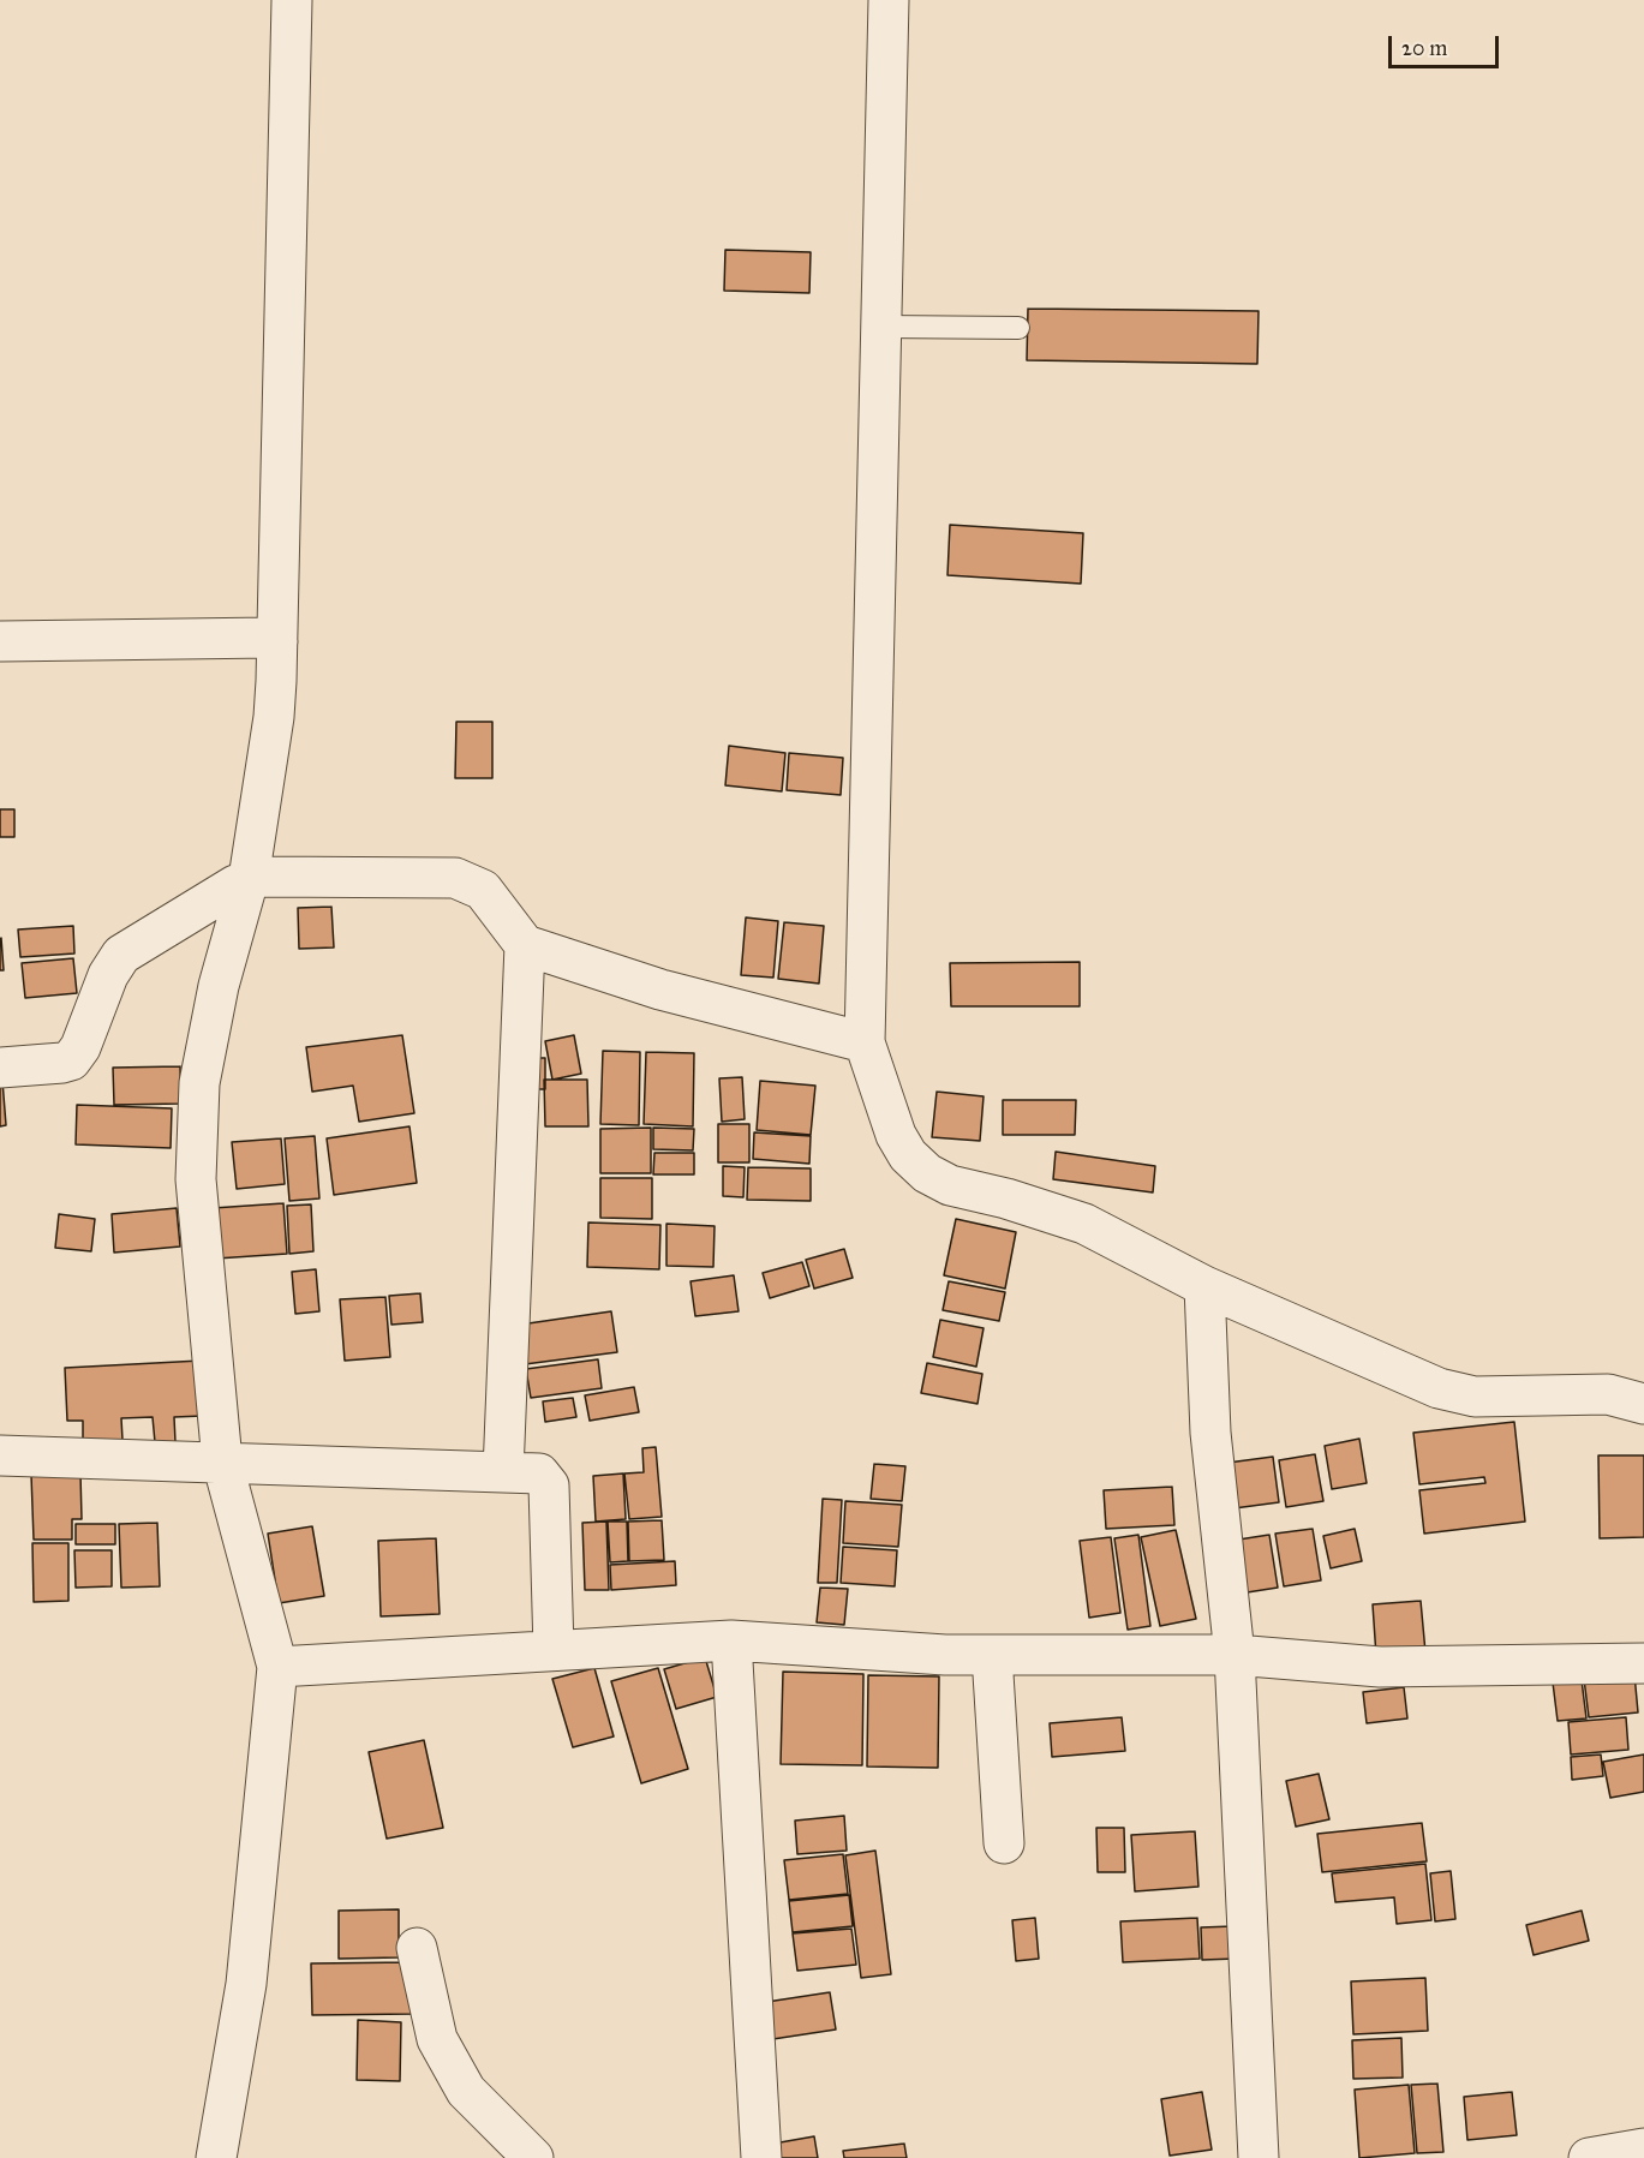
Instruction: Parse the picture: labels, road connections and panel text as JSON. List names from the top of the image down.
{
  "scale_bar": "20 m"
}
